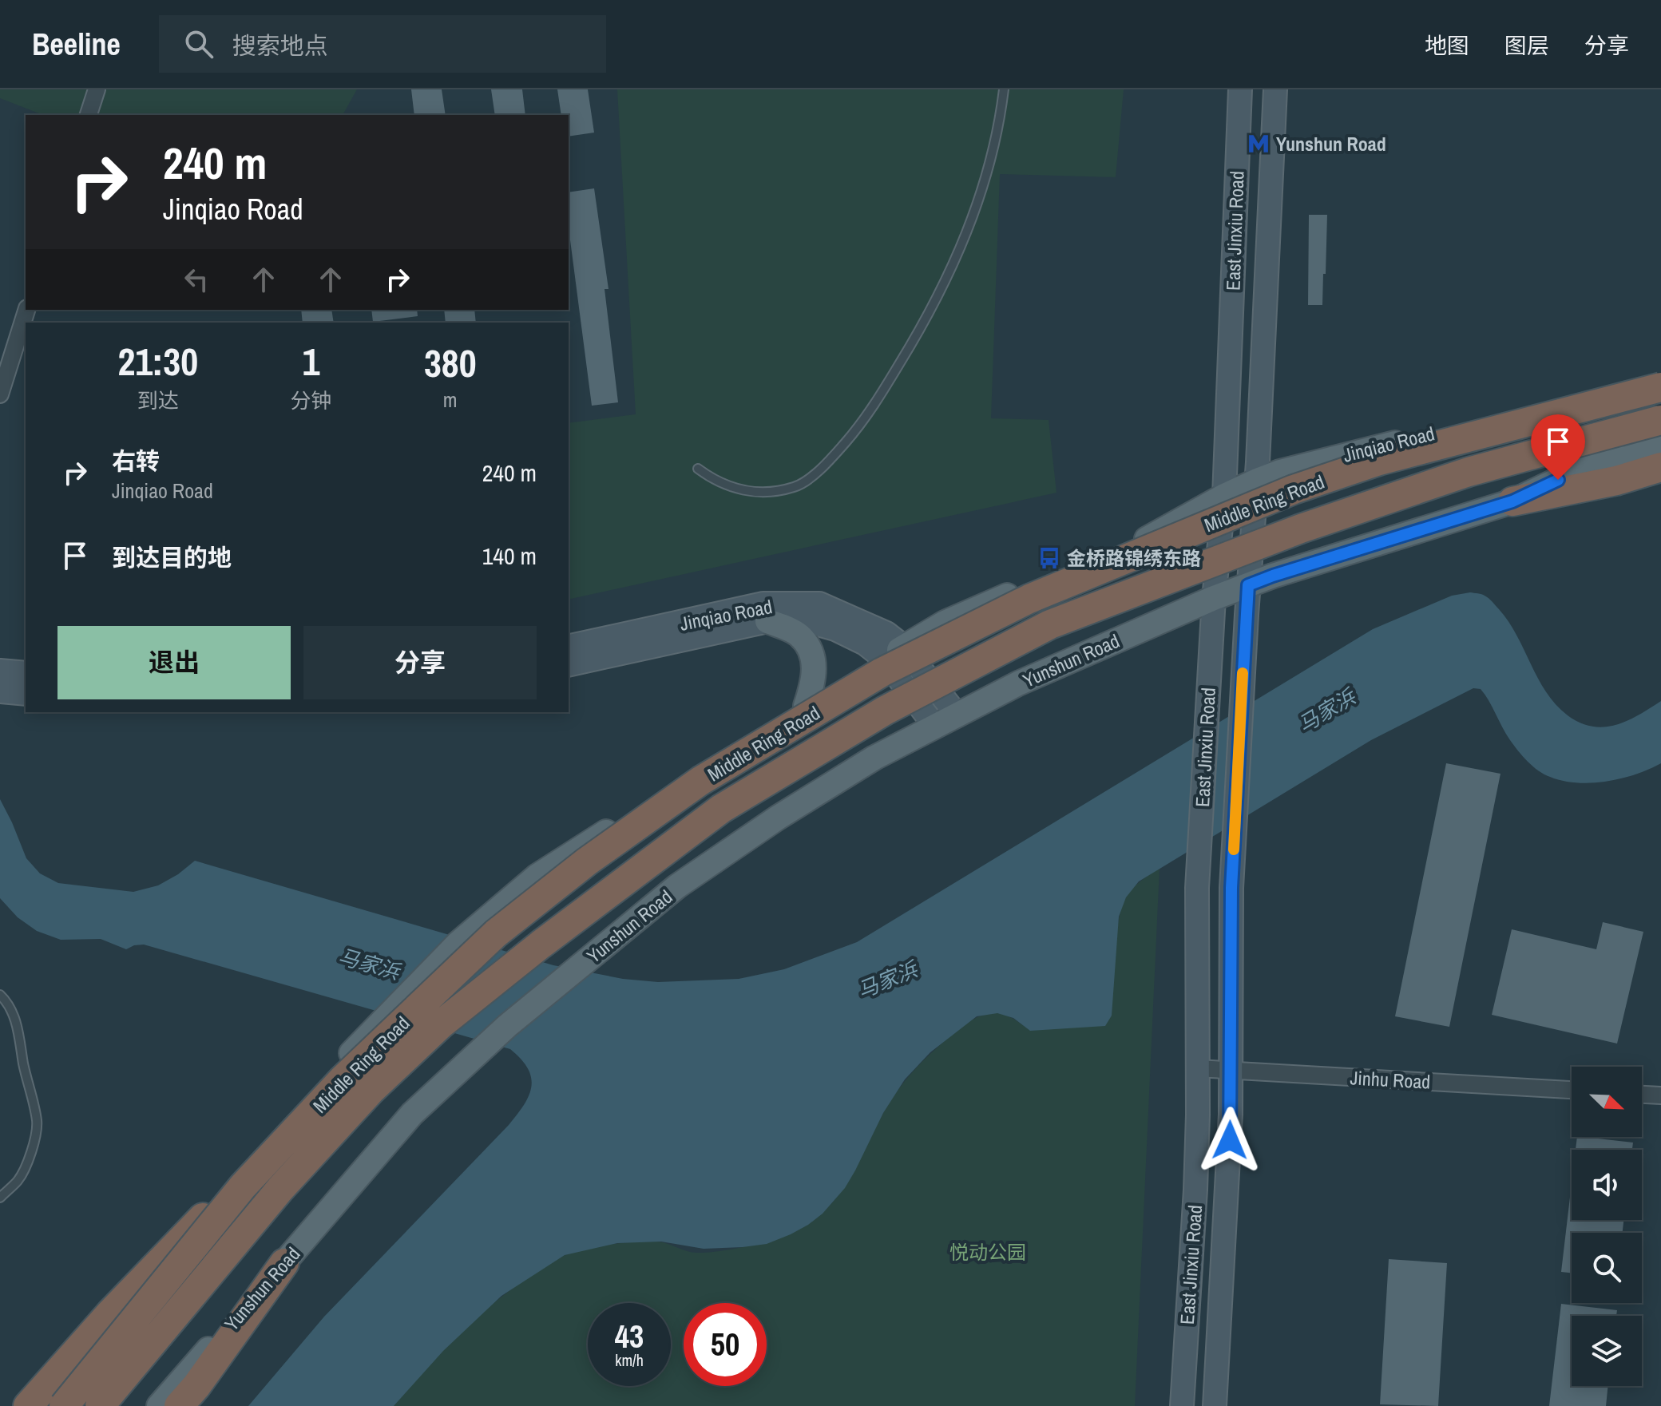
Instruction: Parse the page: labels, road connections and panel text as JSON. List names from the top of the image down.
{
  "streets": {
    "highway": ["Middle Ring Road"],
    "main road": ["East Jinxiu Road", "Jinqiao Road", "Yunshun Road"],
    "street": ["Jinhu Road"]
  },
  "crossings": [
    ["East Jinxiu Road", "Jinqiao Road"],
    ["East Jinxiu Road", "Yunshun Road"],
    ["East Jinxiu Road", "Jinhu Road"],
    ["Jinqiao Road", "Yunshun Road"]
  ],
  "water": ["马家浜"],
  "parks": ["悦动公园"],
  "places": {
    "metro station": ["Yunshun Road"],
    "bus stop": ["金桥路锦绣东路"]
  },
  "north": "bottom right",
  "page": {
    "header": "Beeline",
    "search": "搜索地点",
    "nav": ["地图", "图层", "分享"],
    "turn": ["240 m", "Jinqiao Road"],
    "eta": [
      "21:30",
      "到达",
      "1",
      "分钟",
      "380",
      "m"
    ],
    "list": [
      {
        "name": "右转",
        "note": "Jinqiao Road",
        "value": "240 m"
      },
      {
        "name": "到达目的地",
        "value": "140 m"
      }
    ],
    "buttons": ["退出", "分享"],
    "speed": "43 km/h",
    "limit": "50"
  }
}
